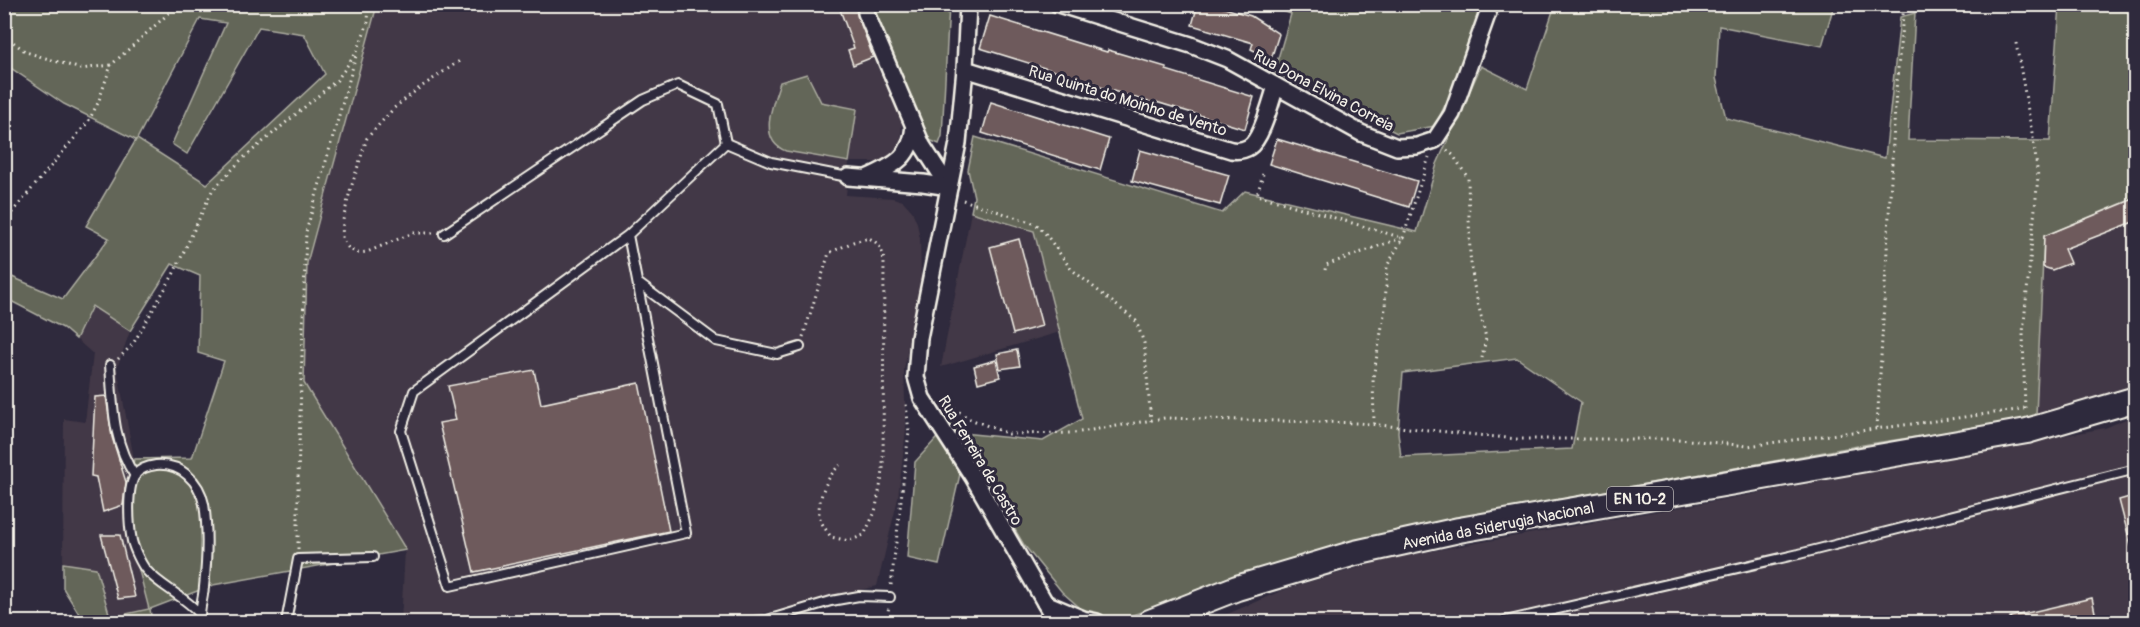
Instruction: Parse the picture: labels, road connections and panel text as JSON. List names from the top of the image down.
{
  "streets": {
    "main road": ["EN 10-2", "Avenida da Siderugia Nacional"],
    "street": ["Rua Dona Elvina Correia", "Rua Quinta do Moinho de Vento", "Rua Ferreira de Castro"]
  },
  "crossings": [
    ["Rua Dona Elvina Correia", "Rua Quinta do Moinho de Vento"],
    ["Rua Quinta do Moinho de Vento", "Rua Ferreira de Castro"]
  ]
}
